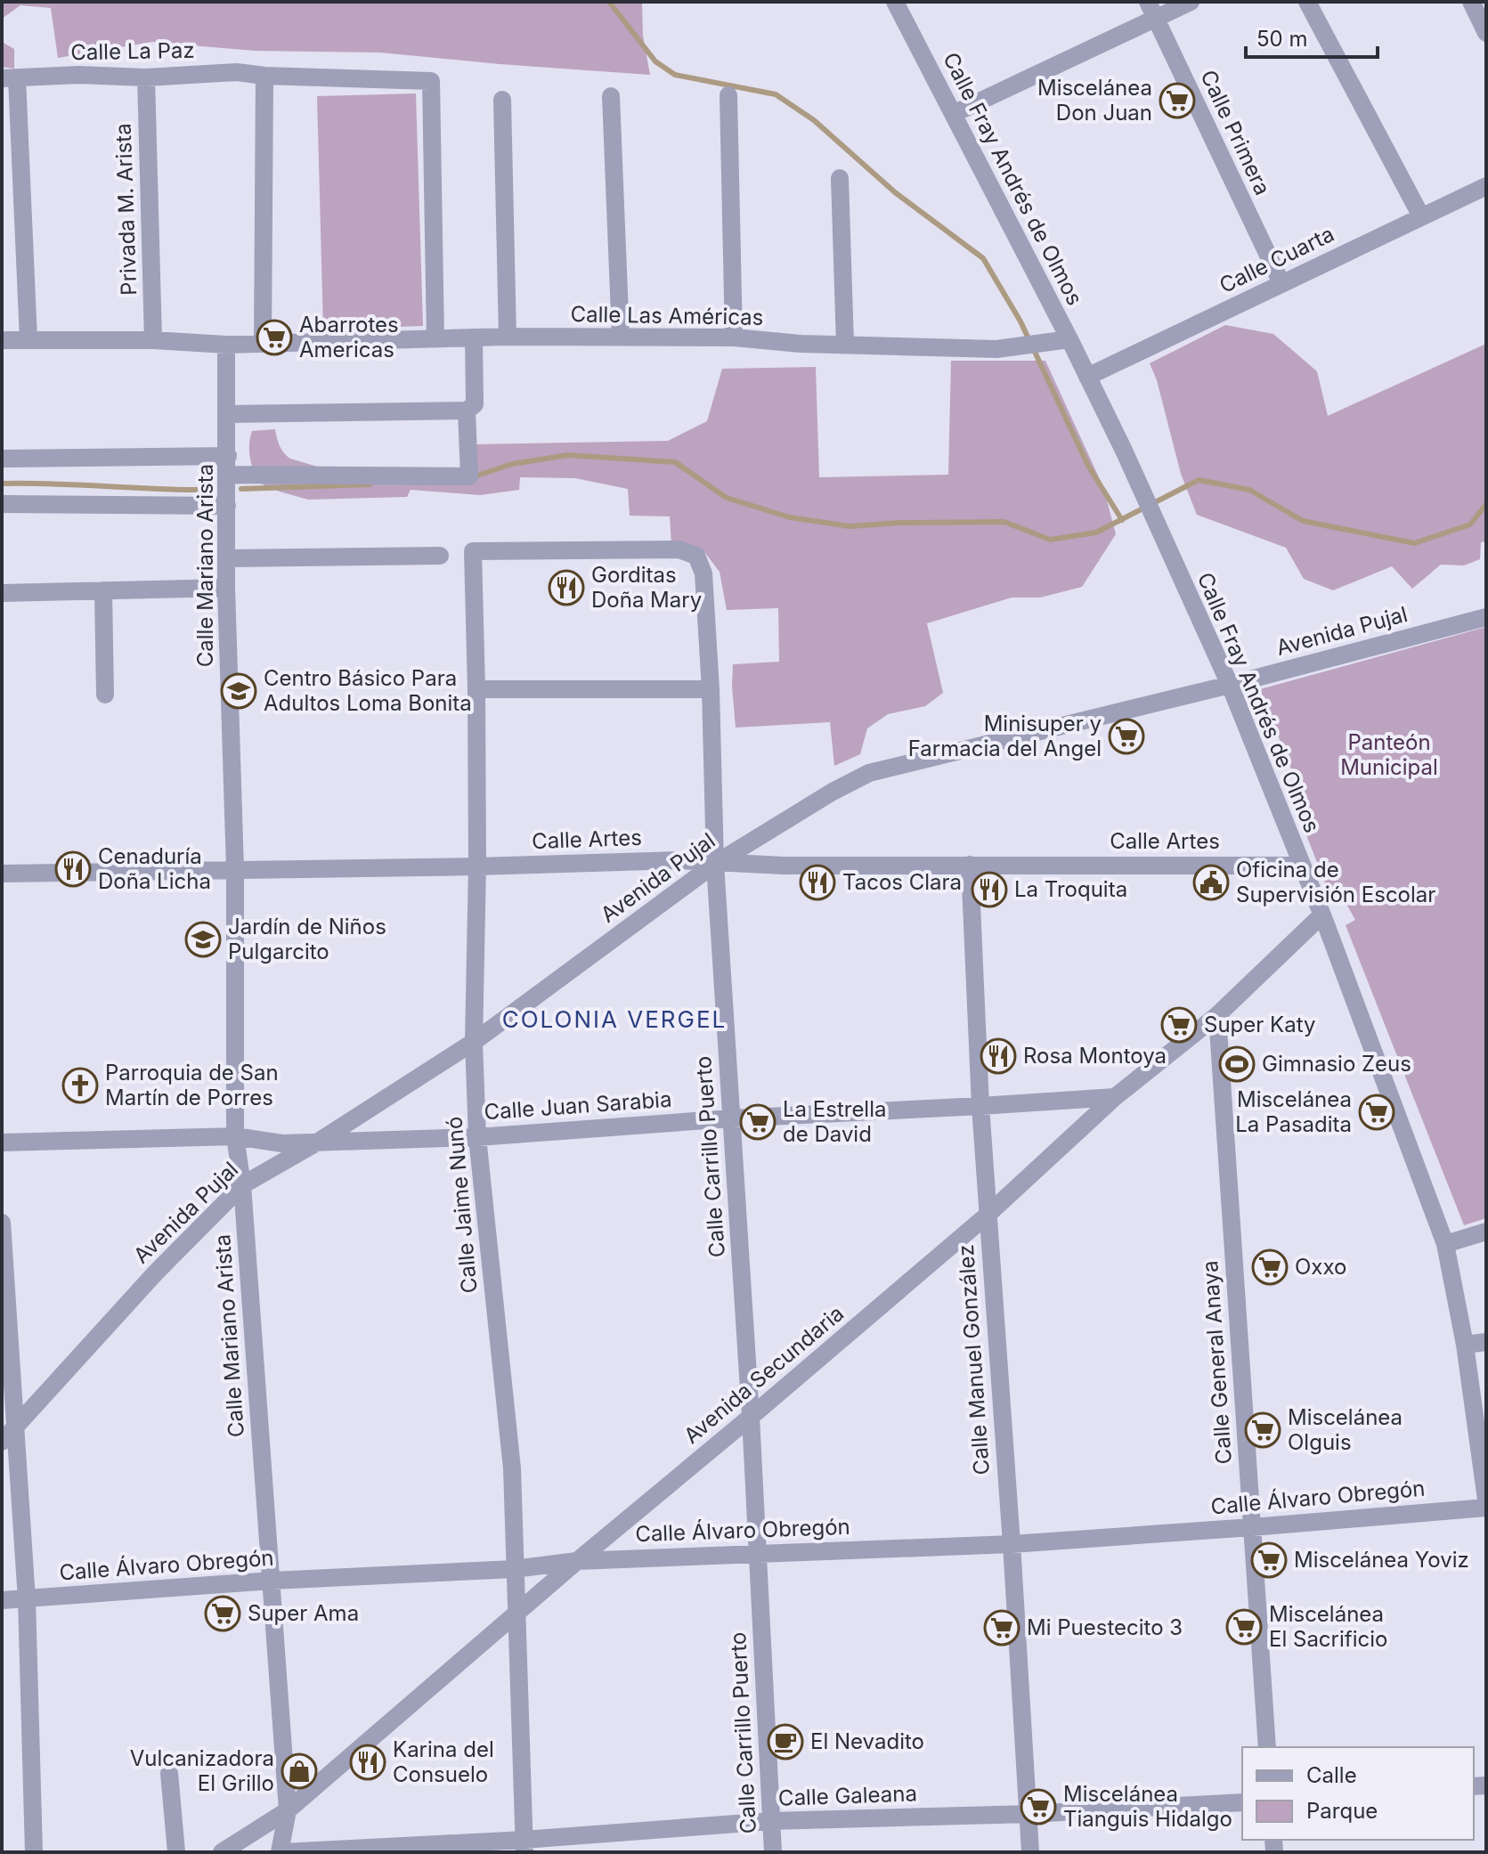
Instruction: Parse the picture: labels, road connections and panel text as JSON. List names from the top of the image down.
{
  "streets": {
    "street": [
      "Calle La Paz",
      "Calle Primera",
      "Calle Fray Andrés de Olmos",
      "Privada M. Arista",
      "Calle Cuarta",
      "Calle Las Américas",
      "Calle Mariano Arista",
      "Avenida Pujal",
      "Calle Artes",
      "Calle Juan Sarabia",
      "Calle Carrillo Puerto",
      "Calle Jaime Nunó",
      "Calle Manuel González",
      "Calle General Anaya",
      "Avenida Secundaria",
      "Calle Álvaro Obregón",
      "Calle Galeana"
    ]
  },
  "crossings": [
    ["Calle La Paz", "Privada M. Arista"],
    ["Calle La Paz", "Calle Las Américas"],
    ["Calle Primera", "Calle Cuarta"],
    ["Calle Fray Andrés de Olmos", "Calle Cuarta"],
    ["Calle Fray Andrés de Olmos", "Calle Las Américas"],
    ["Calle Fray Andrés de Olmos", "Avenida Pujal"],
    ["Calle Fray Andrés de Olmos", "Calle Artes"],
    ["Calle Fray Andrés de Olmos", "Avenida Secundaria"],
    ["Privada M. Arista", "Calle Las Américas"],
    ["Calle Las Américas", "Calle Mariano Arista"],
    ["Calle Mariano Arista", "Avenida Pujal"],
    ["Calle Mariano Arista", "Calle Artes"],
    ["Calle Mariano Arista", "Calle Juan Sarabia"],
    ["Calle Mariano Arista", "Avenida Secundaria"],
    ["Calle Mariano Arista", "Calle Álvaro Obregón"],
    ["Calle Mariano Arista", "Calle Galeana"],
    ["Avenida Pujal", "Calle Artes"],
    ["Avenida Pujal", "Calle Juan Sarabia"],
    ["Avenida Pujal", "Calle Carrillo Puerto"],
    ["Avenida Pujal", "Calle Jaime Nunó"],
    ["Calle Artes", "Calle Carrillo Puerto"],
    ["Calle Artes", "Calle Jaime Nunó"],
    ["Calle Artes", "Calle Manuel González"],
    ["Calle Juan Sarabia", "Calle Carrillo Puerto"],
    ["Calle Juan Sarabia", "Calle Jaime Nunó"],
    ["Calle Juan Sarabia", "Calle Manuel González"],
    ["Calle Juan Sarabia", "Avenida Secundaria"],
    ["Calle Carrillo Puerto", "Calle Jaime Nunó"],
    ["Calle Carrillo Puerto", "Avenida Secundaria"],
    ["Calle Carrillo Puerto", "Calle Álvaro Obregón"],
    ["Calle Carrillo Puerto", "Calle Galeana"],
    ["Calle Jaime Nunó", "Avenida Secundaria"],
    ["Calle Jaime Nunó", "Calle Álvaro Obregón"],
    ["Calle Jaime Nunó", "Calle Galeana"],
    ["Calle Manuel González", "Avenida Secundaria"],
    ["Calle Manuel González", "Calle Álvaro Obregón"],
    ["Calle Manuel González", "Calle Galeana"],
    ["Calle General Anaya", "Avenida Secundaria"],
    ["Calle General Anaya", "Calle Álvaro Obregón"],
    ["Avenida Secundaria", "Calle Álvaro Obregón"]
  ],
  "districts": ["COLONIA VERGEL"],
  "parks": ["Panteón Municipal"],
  "places": {
    "supermarket": [
      "Miscelánea Don Juan",
      "Abarrotes Americas",
      "Minisuper y Farmacia del Angel",
      "Super Katy",
      "Miscelánea La Pasadita",
      "La Estrella de David",
      "Oxxo",
      "Miscelánea Olguis",
      "Miscelánea Yoviz",
      "Super Ama",
      "Miscelánea El Sacrificio",
      "Mi Puestecito 3",
      "Miscelánea Tianguis Hidalgo"
    ],
    "restaurant": [
      "Gorditas Doña Mary",
      "Cenaduría Doña Licha",
      "Tacos Clara",
      "La Troquita",
      "Rosa Montoya",
      "Karina del Consuelo"
    ],
    "school or university": ["Centro Básico Para Adultos Loma Bonita", "Jardín de Niños Pulgarcito"],
    "public building": ["Oficina de Supervisión Escolar"],
    "sports": ["Gimnasio Zeus"],
    "church": ["Parroquia de San Martín de Porres"],
    "cafe": ["El Nevadito"],
    "shop": ["Vulcanizadora El Grillo"]
  },
  "legend": ["Calle", "Parque"],
  "scale_bar": "50 m"
}
